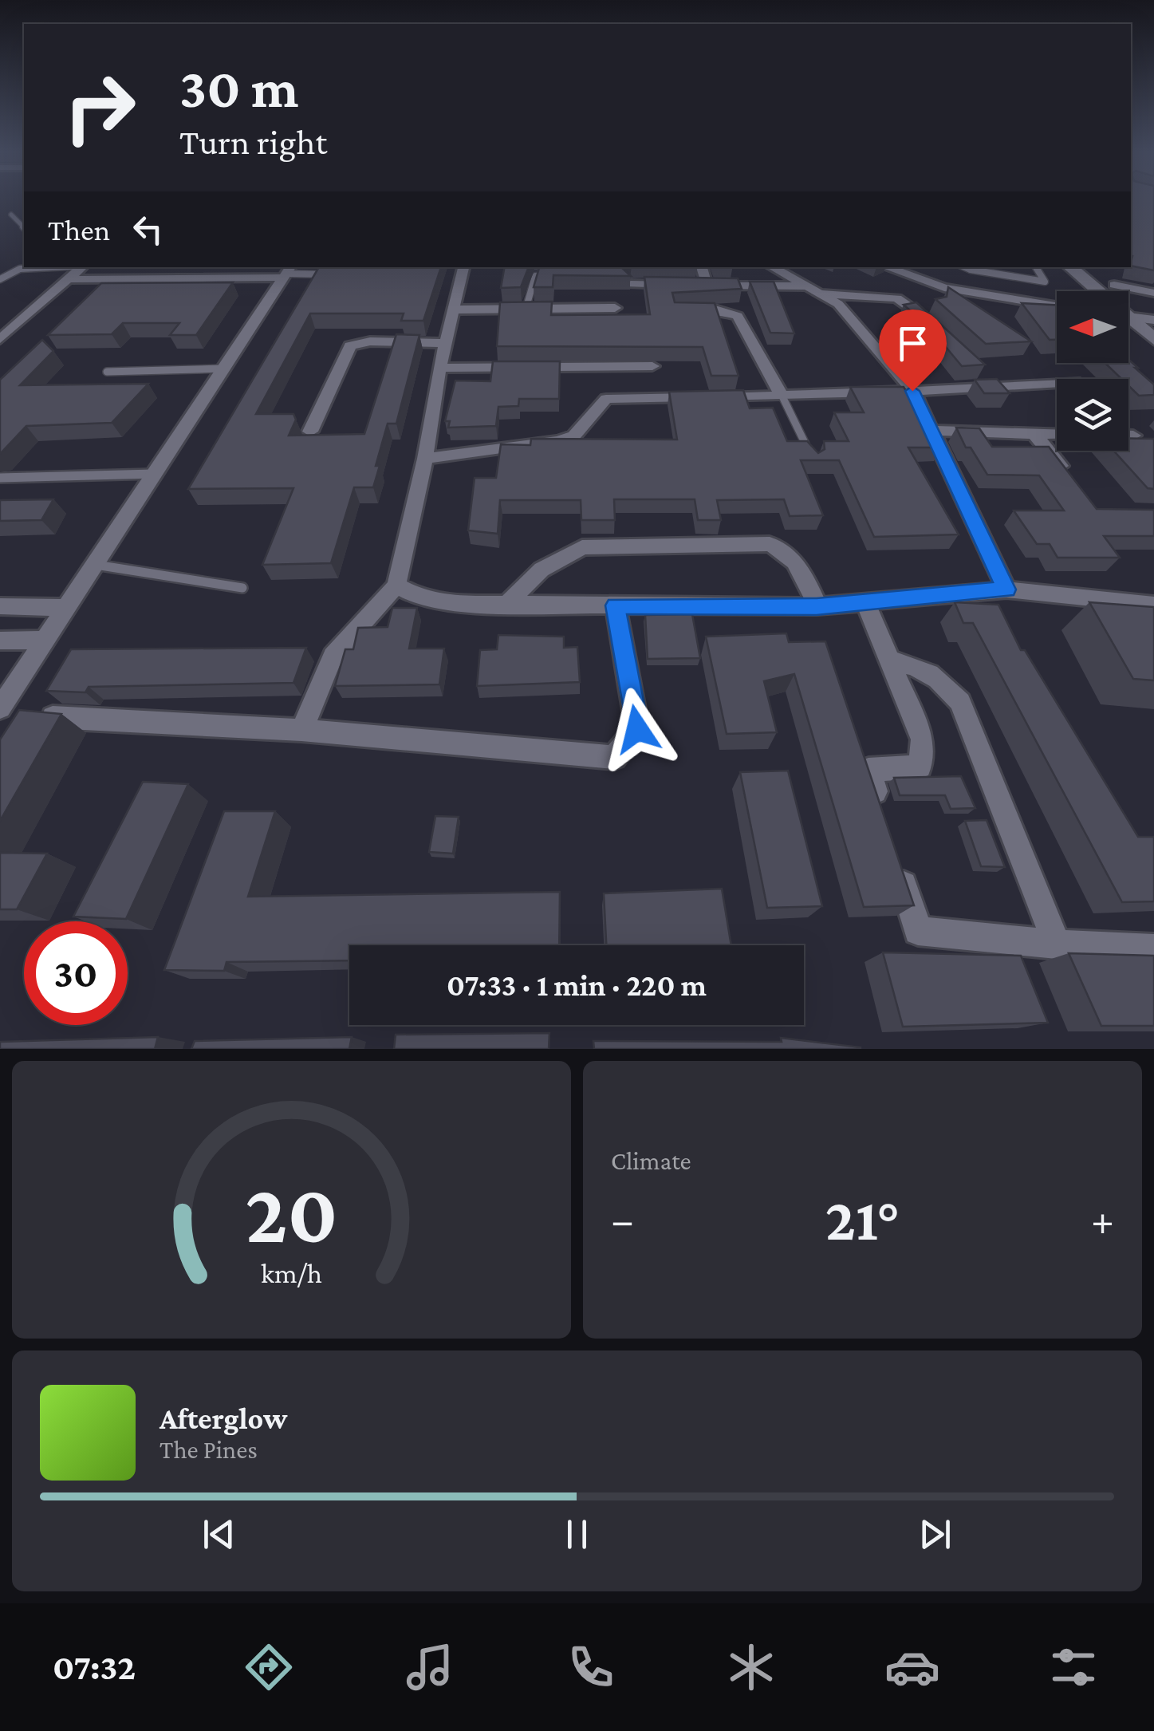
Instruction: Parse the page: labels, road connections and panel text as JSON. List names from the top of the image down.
{
  "north": "left",
  "page": {
    "turn": ["30 m", "Turn right"],
    "then": "Then",
    "limit": "30",
    "trip": "07:33 · 1 min · 220 m",
    "tile": "Climate",
    "heat": ["−", "21°", "+"],
    "song": ["Afterglow", "The Pines"],
    "tabs": "07:32",
    "gauge": ["20", "km/h"]
  }
}
